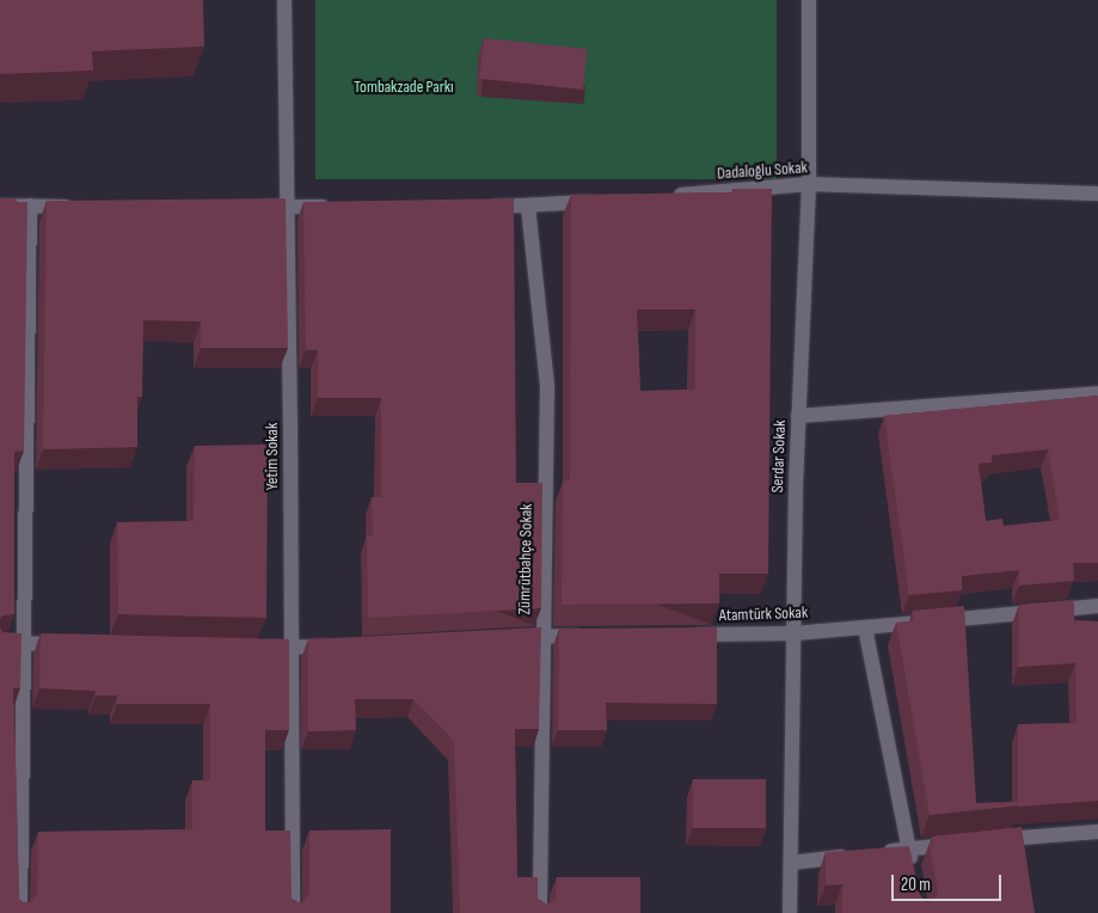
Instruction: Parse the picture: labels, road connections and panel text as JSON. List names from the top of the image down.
{
  "streets": {
    "street": [
      "Dadaloğlu Sokak",
      "Yetim Sokak",
      "Serdar Sokak",
      "Zümrütbahçe Sokak",
      "Atamtürk Sokak"
    ]
  },
  "crossings": [
    ["Dadaloğlu Sokak", "Serdar Sokak"],
    ["Serdar Sokak", "Atamtürk Sokak"]
  ],
  "parks": ["Tombakzade Parkı"],
  "scale_bar": "20 m"
}
